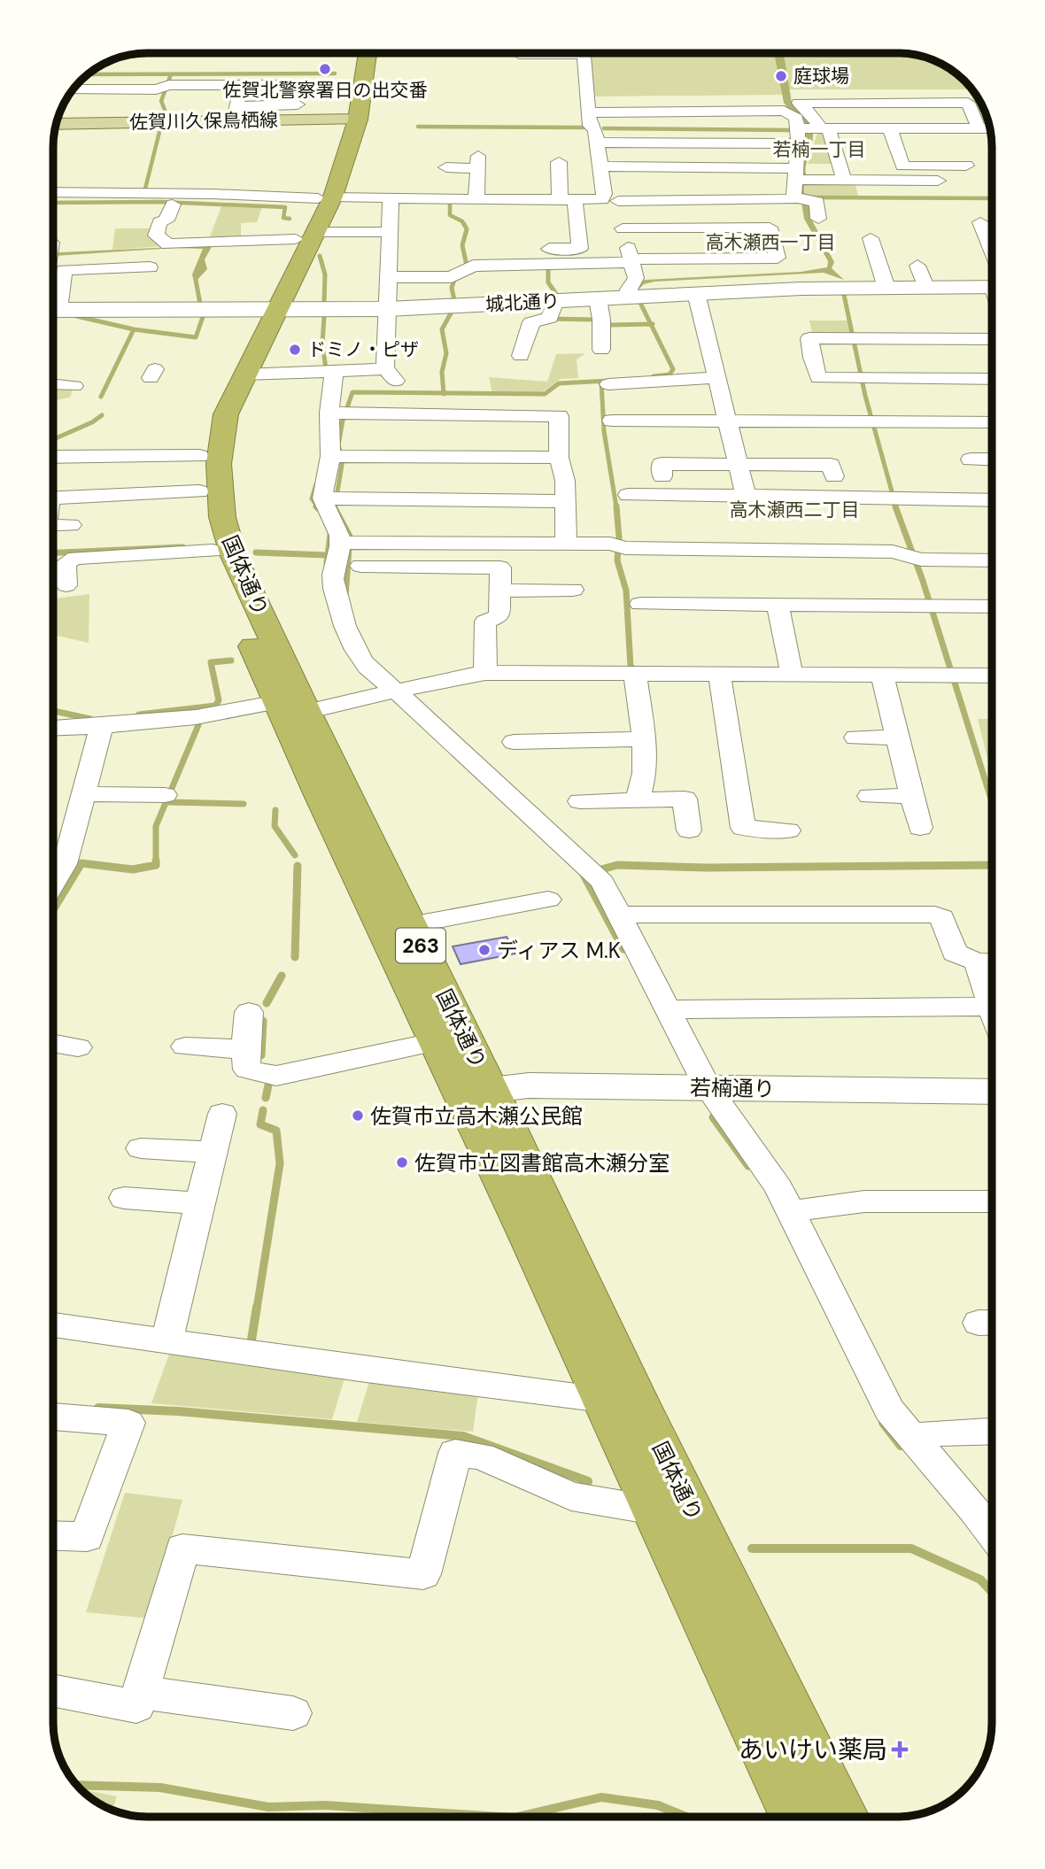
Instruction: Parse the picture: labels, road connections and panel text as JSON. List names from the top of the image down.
{
  "streets": {
    "highway": ["国体通り", "263"],
    "main road": ["佐賀川久保鳥栖線"],
    "street": ["城北通り", "若楠通り"]
  },
  "crossings": [
    ["佐賀川久保鳥栖線", "国体通り"],
    ["城北通り", "国体通り"],
    ["国体通り", "若楠通り"]
  ],
  "districts": ["若楠一丁目", "高木瀬西一丁目", "高木瀬西二丁目"],
  "places": {
    "other": [
      "佐賀北警察署日の出交番",
      "庭球場",
      "ドミノ・ピザ",
      "ディアス M.K",
      "佐賀市立高木瀬公民館",
      "佐賀市立図書館高木瀬分室"
    ],
    "health": ["あいけい薬局"]
  }
}
